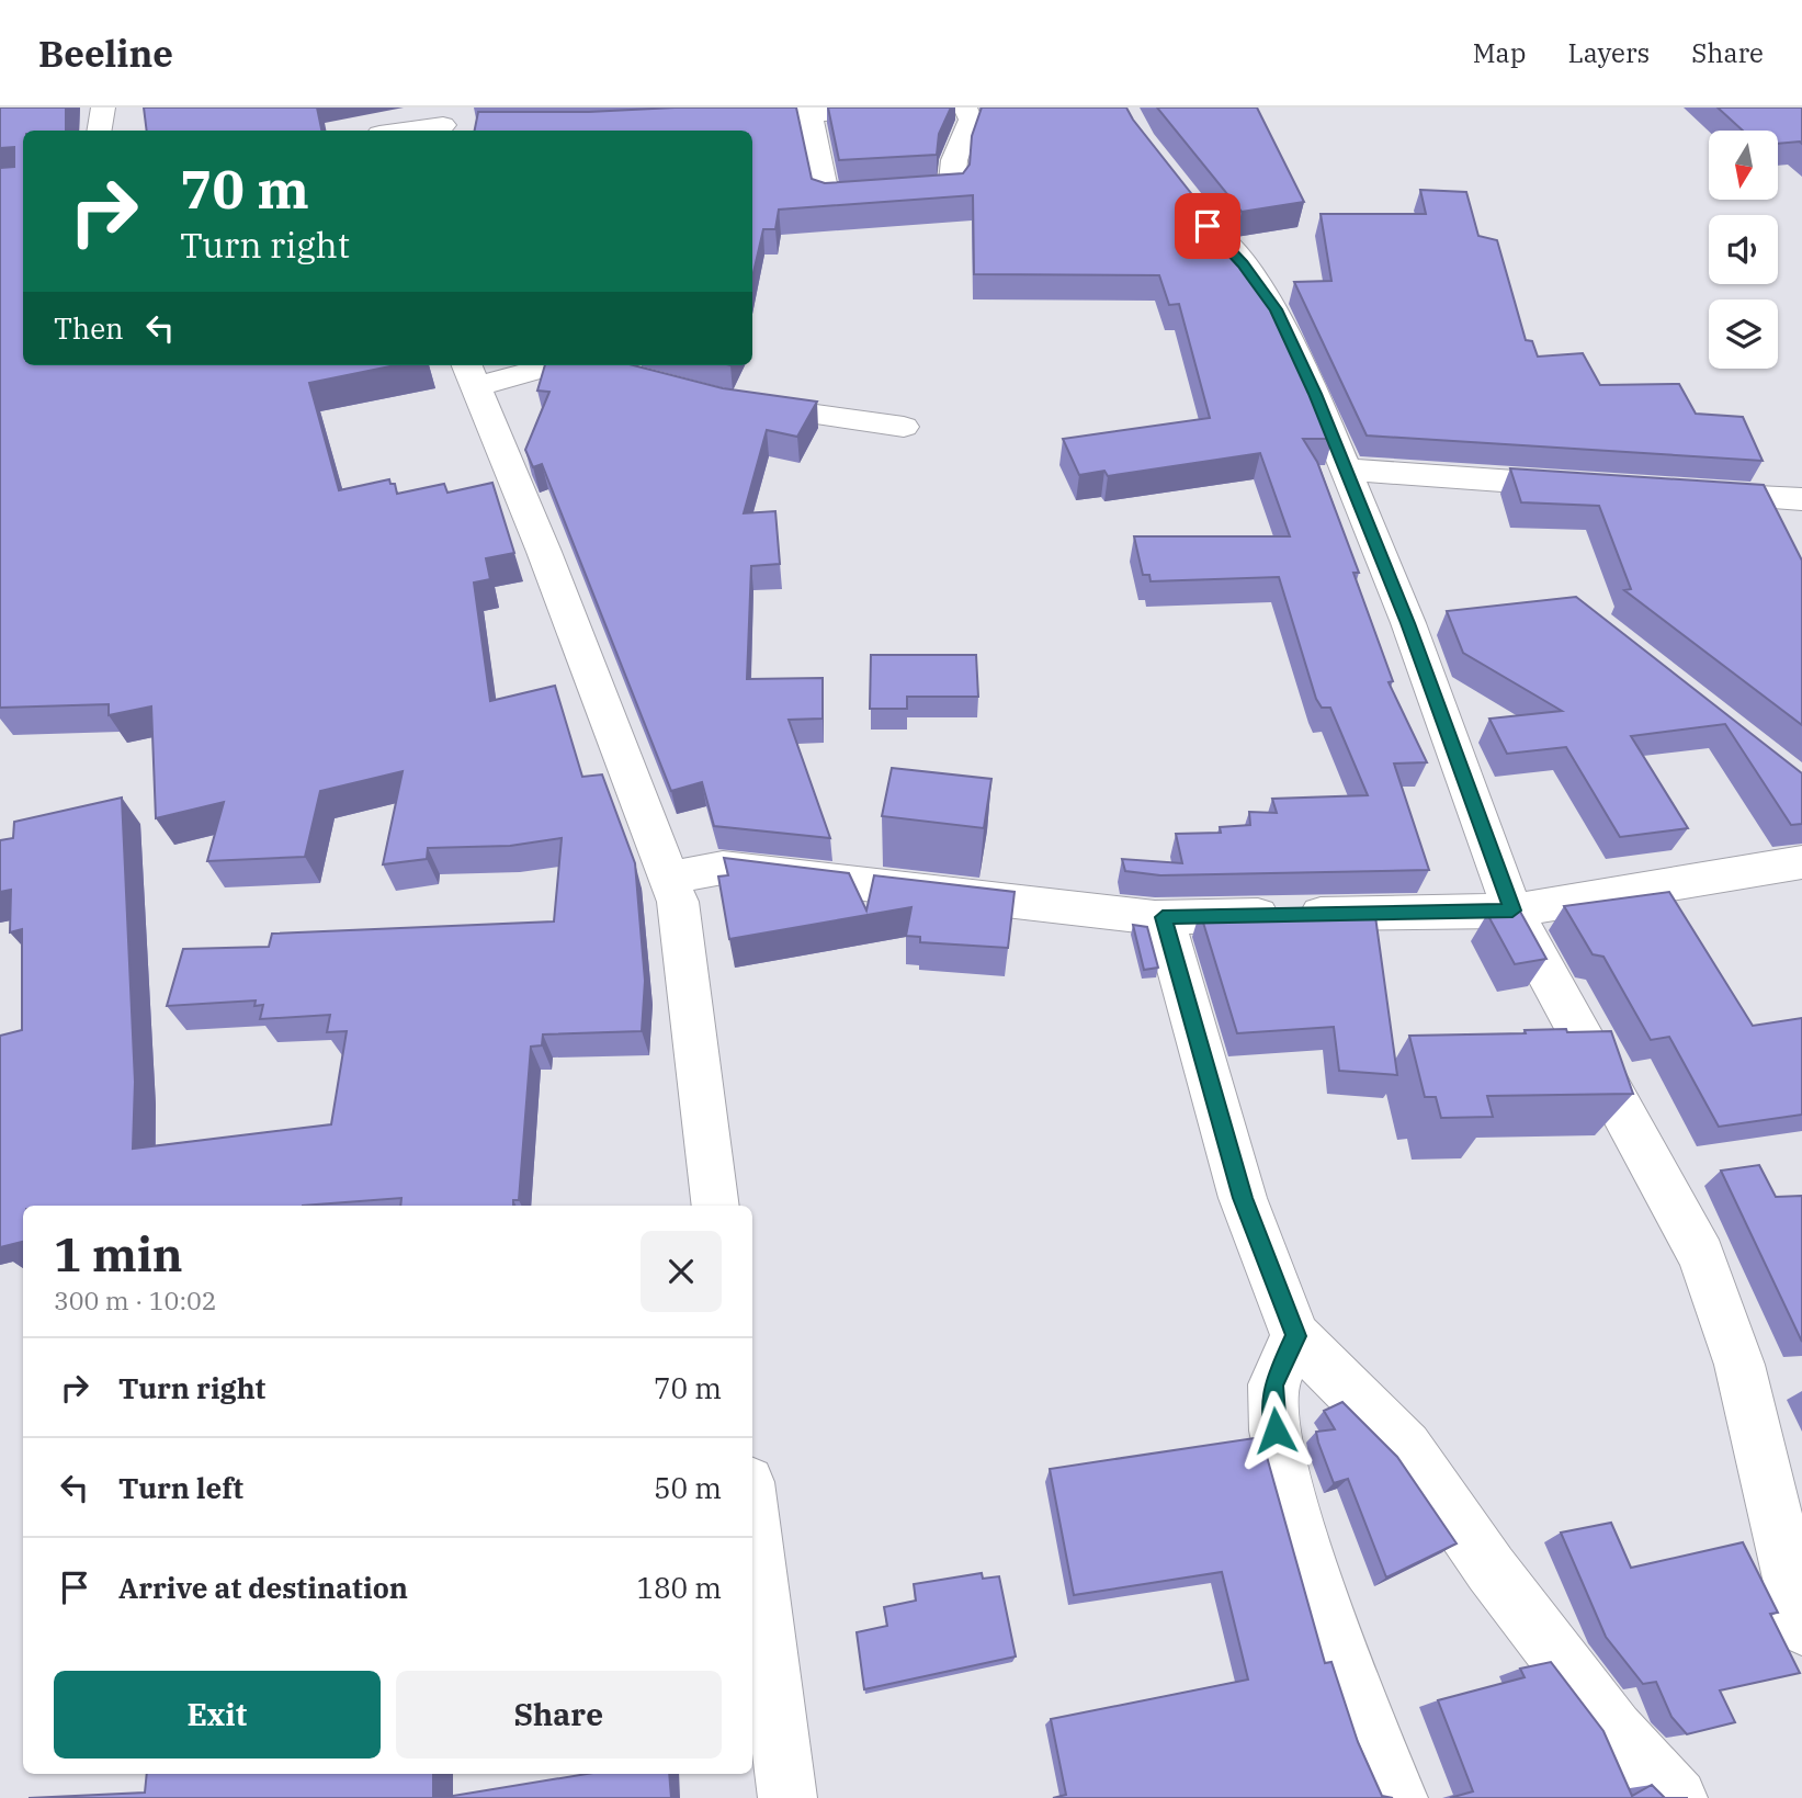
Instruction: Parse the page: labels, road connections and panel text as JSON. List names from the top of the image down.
{
  "north": "bottom",
  "page": {
    "header": "Beeline",
    "nav": ["Map", "Layers", "Share"],
    "turn": ["70 m", "Turn right"],
    "then": "Then",
    "heading": ["1 min", "300 m · 10:02"],
    "list": [
      {
        "name": "Turn right",
        "value": "70 m"
      },
      {
        "name": "Turn left",
        "value": "50 m"
      },
      {
        "name": "Arrive at destination",
        "value": "180 m"
      }
    ],
    "buttons": ["Exit", "Share"]
  }
}
